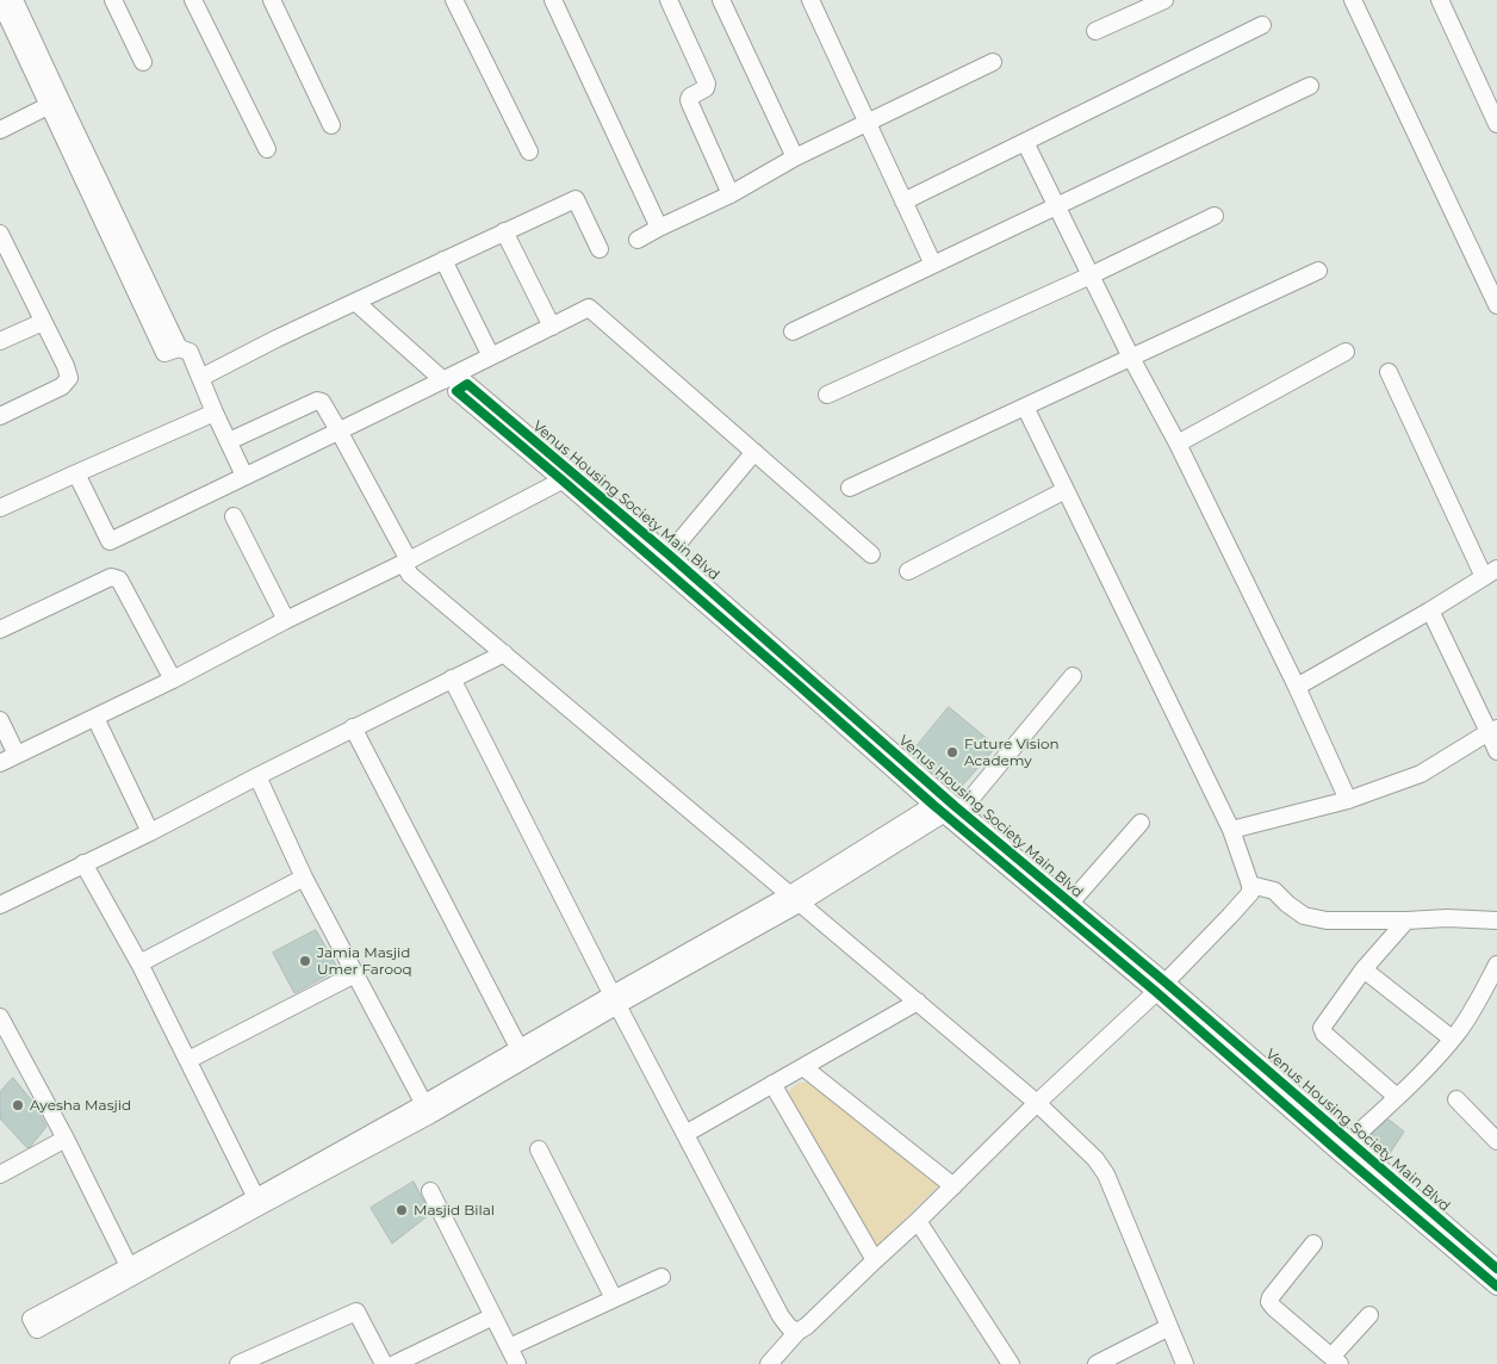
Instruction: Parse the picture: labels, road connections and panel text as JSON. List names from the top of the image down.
{
  "streets": {
    "street": ["Venus Housing Society Main Blvd"]
  },
  "places": [
    "Future Vision Academy",
    "Jamia Masjid Umer Farooq",
    "Ayesha Masjid",
    "Masjid Bilal"
  ]
}
